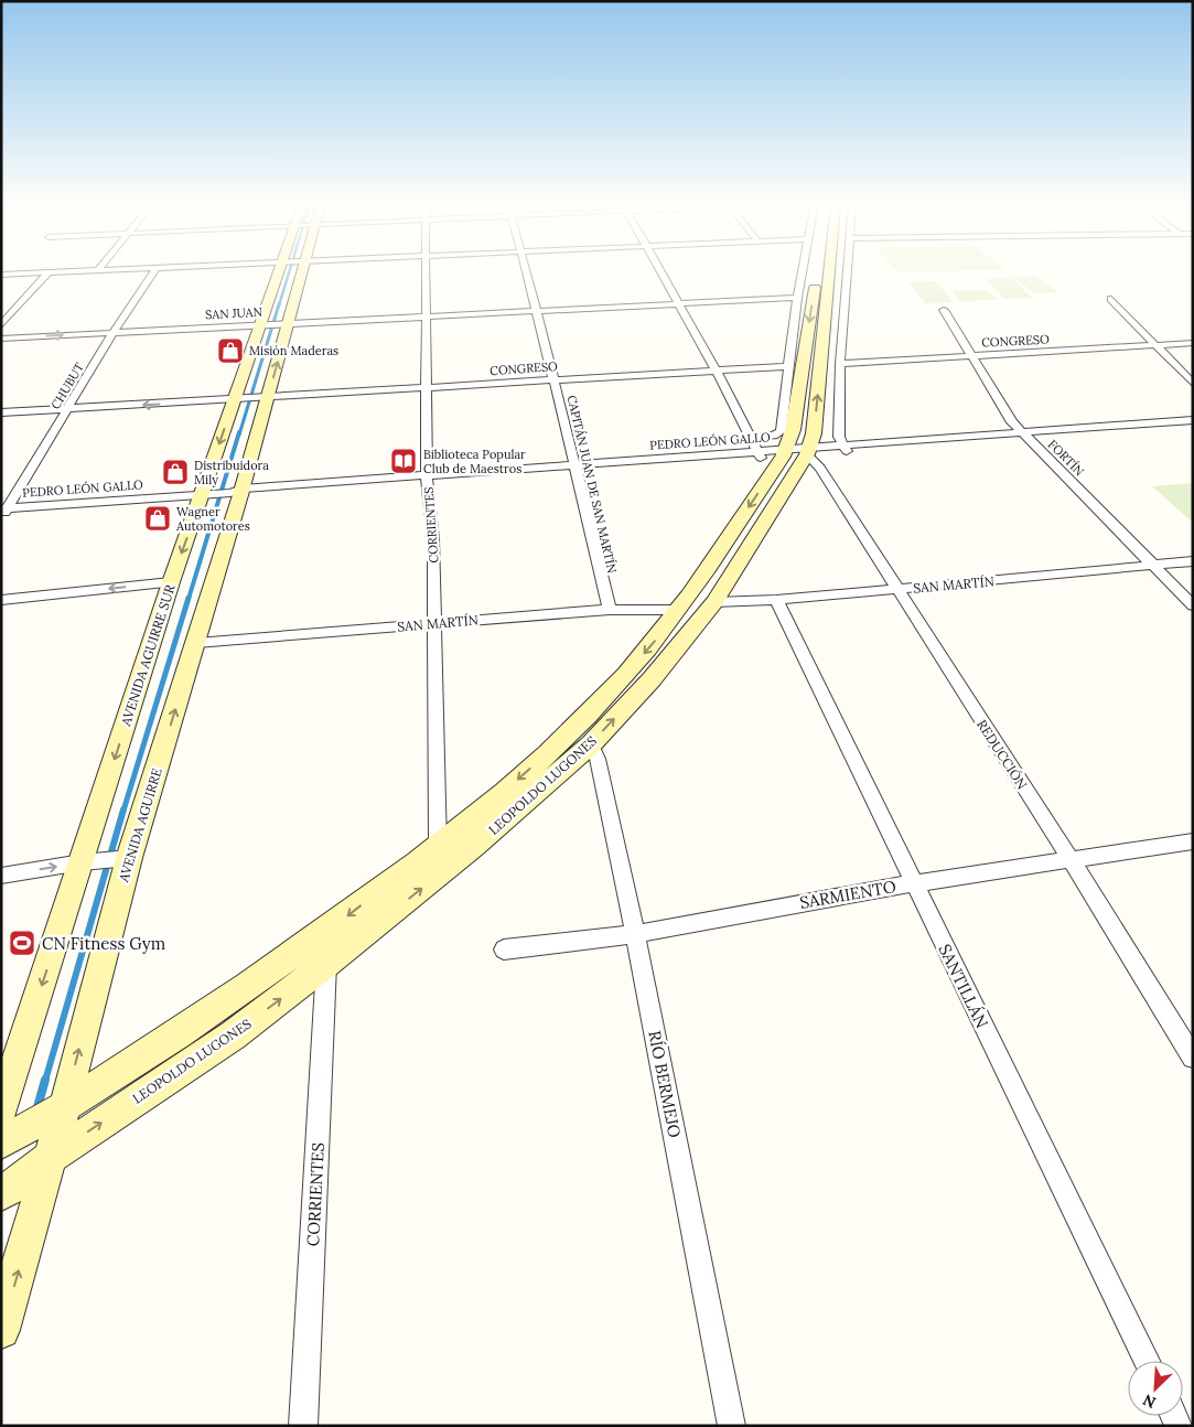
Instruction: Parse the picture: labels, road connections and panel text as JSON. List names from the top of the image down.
{
  "streets": {
    "main road": ["AVENIDA AGUIRRE SUR", "LEOPOLDO LUGONES", "AVENIDA AGUIRRE"],
    "street": [
      "SAN JUAN",
      "CONGRESO",
      "CHUBUT",
      "PEDRO LEÓN GALLO",
      "FORTÍN",
      "CAPITÁN JUAN DE SAN MARTÍN",
      "CORRIENTES",
      "SAN MARTÍN",
      "REDUCCIÓN",
      "SARMIENTO",
      "SANTILLÁN",
      "RÍO BERMEJO"
    ]
  },
  "crossings": [
    ["SAN JUAN", "CHUBUT"],
    ["SAN JUAN", "CAPITÁN JUAN DE SAN MARTÍN"],
    ["SAN JUAN", "CORRIENTES"],
    ["SAN JUAN", "AVENIDA AGUIRRE SUR"],
    ["SAN JUAN", "REDUCCIÓN"],
    ["CONGRESO", "FORTÍN"],
    ["CONGRESO", "CAPITÁN JUAN DE SAN MARTÍN"],
    ["CONGRESO", "CORRIENTES"],
    ["CONGRESO", "AVENIDA AGUIRRE SUR"],
    ["CONGRESO", "REDUCCIÓN"],
    ["CHUBUT", "PEDRO LEÓN GALLO"],
    ["PEDRO LEÓN GALLO", "FORTÍN"],
    ["PEDRO LEÓN GALLO", "CAPITÁN JUAN DE SAN MARTÍN"],
    ["PEDRO LEÓN GALLO", "CORRIENTES"],
    ["PEDRO LEÓN GALLO", "AVENIDA AGUIRRE SUR"],
    ["PEDRO LEÓN GALLO", "REDUCCIÓN"],
    ["PEDRO LEÓN GALLO", "LEOPOLDO LUGONES"],
    ["PEDRO LEÓN GALLO", "AVENIDA AGUIRRE"],
    ["FORTÍN", "SAN MARTÍN"],
    ["CAPITÁN JUAN DE SAN MARTÍN", "SAN MARTÍN"],
    ["CORRIENTES", "SAN MARTÍN"],
    ["CORRIENTES", "LEOPOLDO LUGONES"],
    ["SAN MARTÍN", "REDUCCIÓN"],
    ["SAN MARTÍN", "LEOPOLDO LUGONES"],
    ["SAN MARTÍN", "AVENIDA AGUIRRE"],
    ["SAN MARTÍN", "SANTILLÁN"],
    ["REDUCCIÓN", "LEOPOLDO LUGONES"],
    ["REDUCCIÓN", "SARMIENTO"],
    ["LEOPOLDO LUGONES", "AVENIDA AGUIRRE"],
    ["LEOPOLDO LUGONES", "RÍO BERMEJO"],
    ["SARMIENTO", "SANTILLÁN"],
    ["SARMIENTO", "RÍO BERMEJO"]
  ],
  "one_way": ["AVENIDA AGUIRRE SUR", "AVENIDA AGUIRRE"],
  "places": {
    "shop": ["Misión Maderas", "Distribuidora Mily", "Wagner Automotores"],
    "library": ["Biblioteca Popular Club de Maestros"],
    "sports": ["CN Fitness Gym"]
  },
  "north": "bottom left"
}
